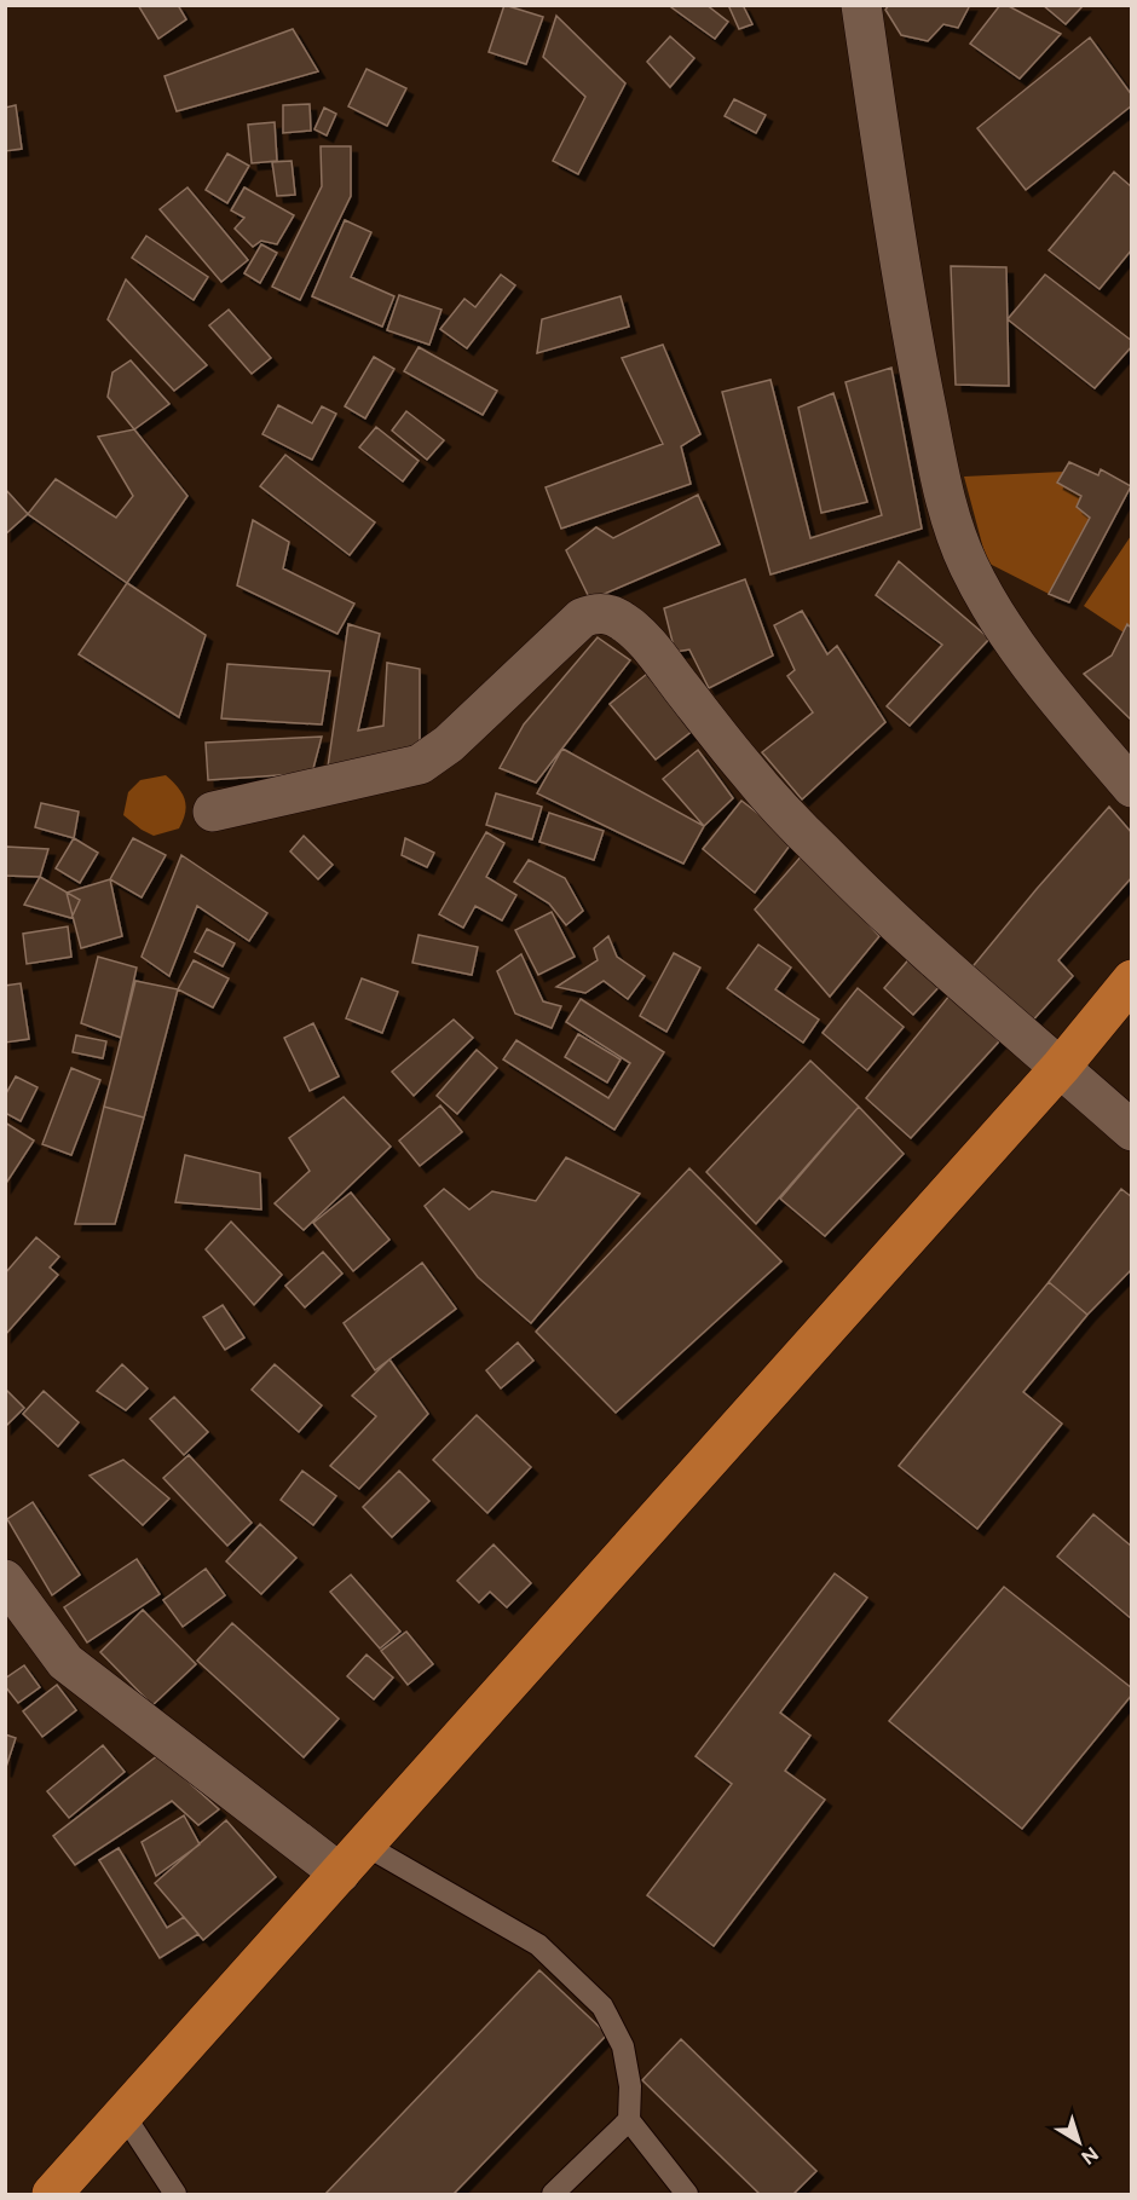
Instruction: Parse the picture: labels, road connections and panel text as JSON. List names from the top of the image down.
{
  "north": "bottom right"
}
